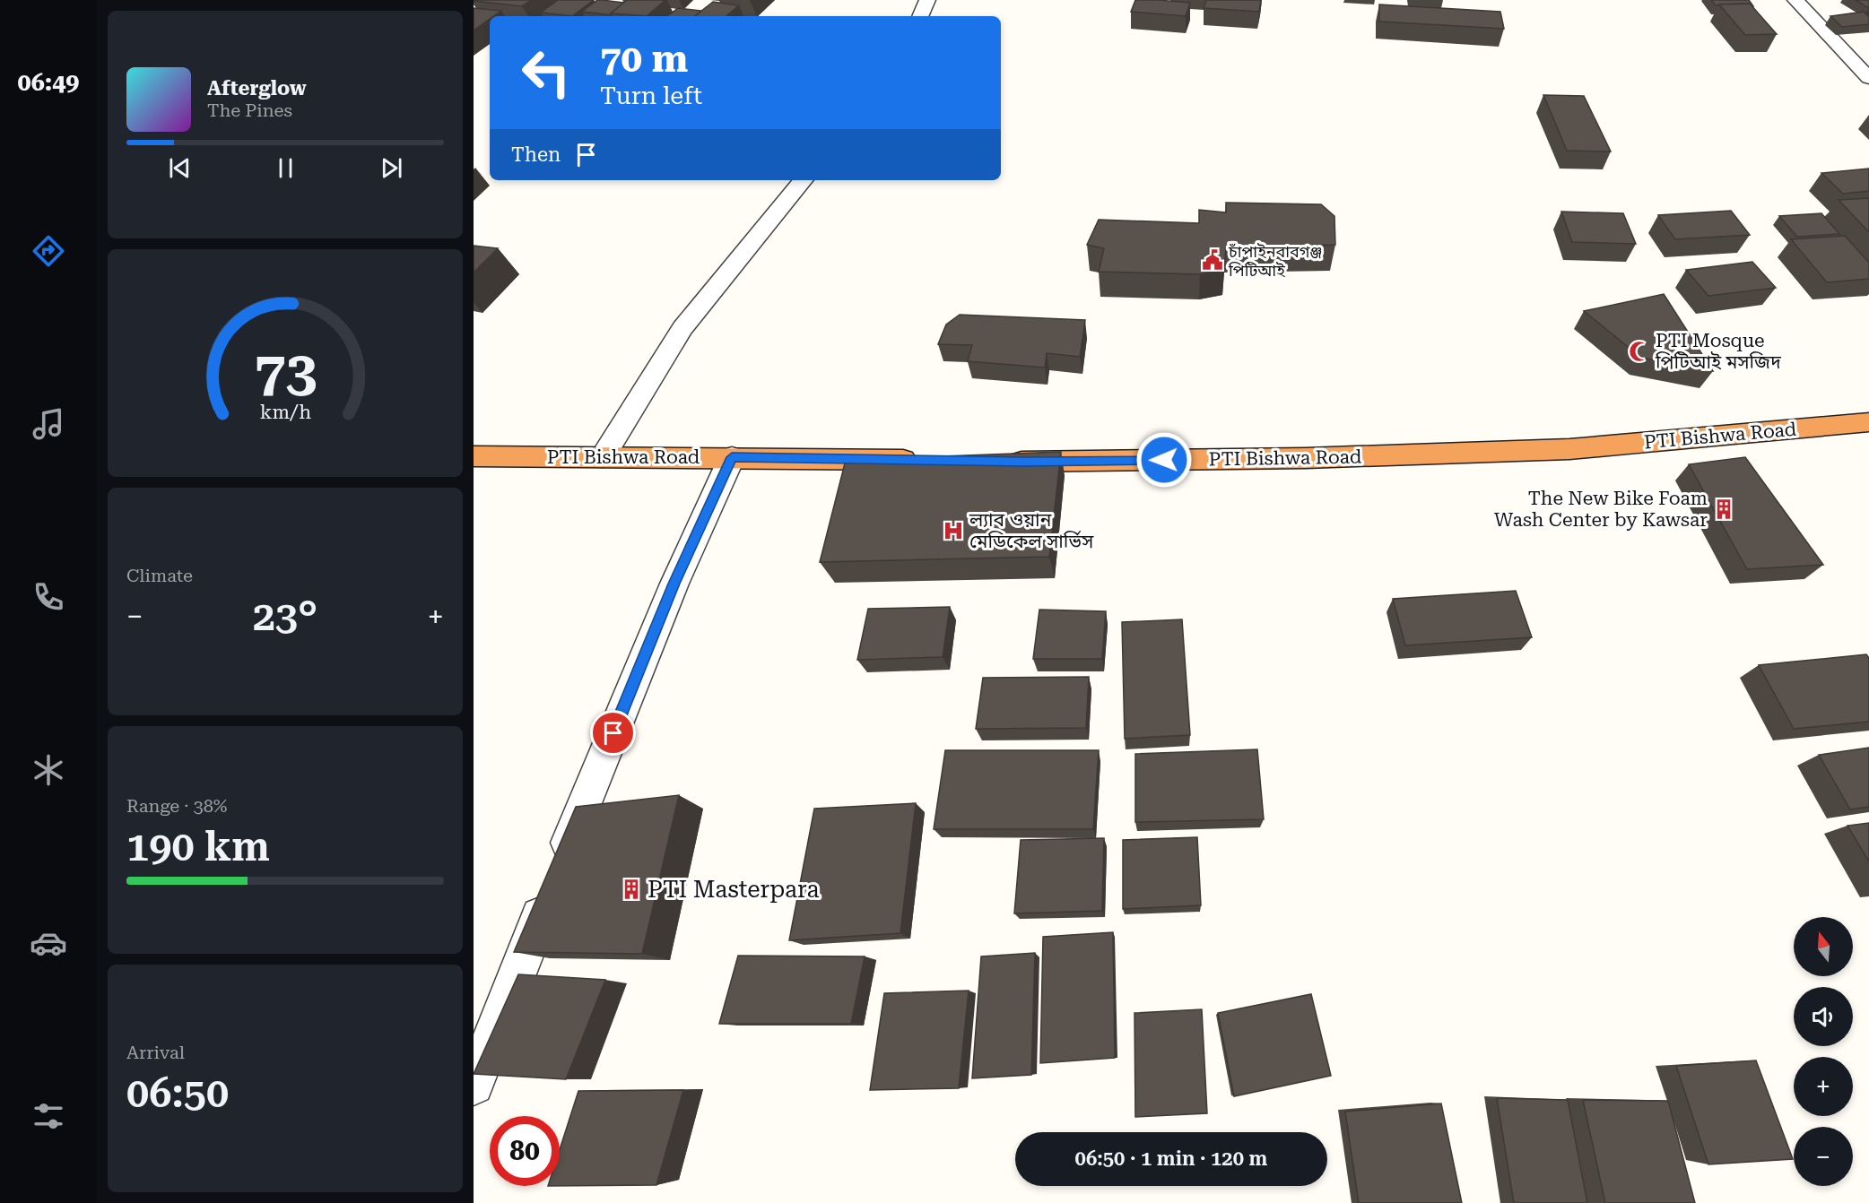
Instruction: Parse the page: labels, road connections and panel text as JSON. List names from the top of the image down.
{
  "streets": {
    "highway": ["PTI Bishwa Road"]
  },
  "places": {
    "public building": ["চাঁপাইনবাবগঞ্জ পিটিআই"],
    "mosque": ["PTI Mosque পিটিআই মসজিদ"],
    "building": ["The New Bike Foam Wash Center by Kawsar", "PTI Masterpara"],
    "hospital": ["ল্যাব ওয়ান মেডিকেল সার্ভিস"]
  },
  "north": "top",
  "page": {
    "tabs": "06:49",
    "turn": ["70 m", "Turn left"],
    "song": ["Afterglow", "The Pines"],
    "then": "Then",
    "tile": [
      "Climate",
      ["Range · 38%", "190 km"],
      ["Arrival", "06:50"]
    ],
    "heat": ["−", "23°", "+"],
    "map_buttons": ["+", "−"],
    "limit": "80",
    "trip": "06:50 · 1 min · 120 m",
    "gauge": ["73", "km/h"]
  }
}
